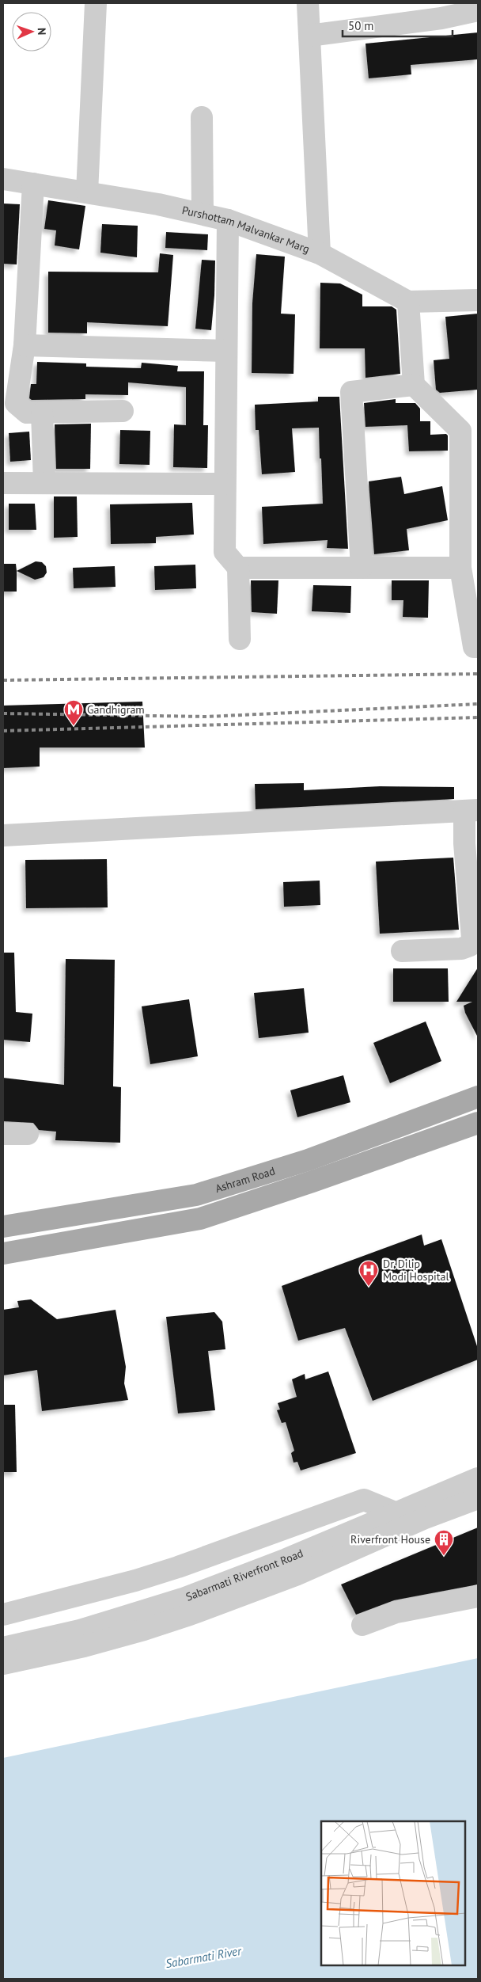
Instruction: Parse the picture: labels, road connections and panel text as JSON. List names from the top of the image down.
{
  "streets": {
    "main road": ["Ashram Road"],
    "street": ["Purshottam Malvankar Marg", "Sabarmati Riverfront Road"]
  },
  "water": ["Sabarmati River"],
  "places": {
    "metro station": ["Gandhigram"],
    "hospital": ["Dr. Dilip Modi Hospital"],
    "building": ["Riverfront House"]
  },
  "scale_bar": "50 m",
  "north": "right"
}
